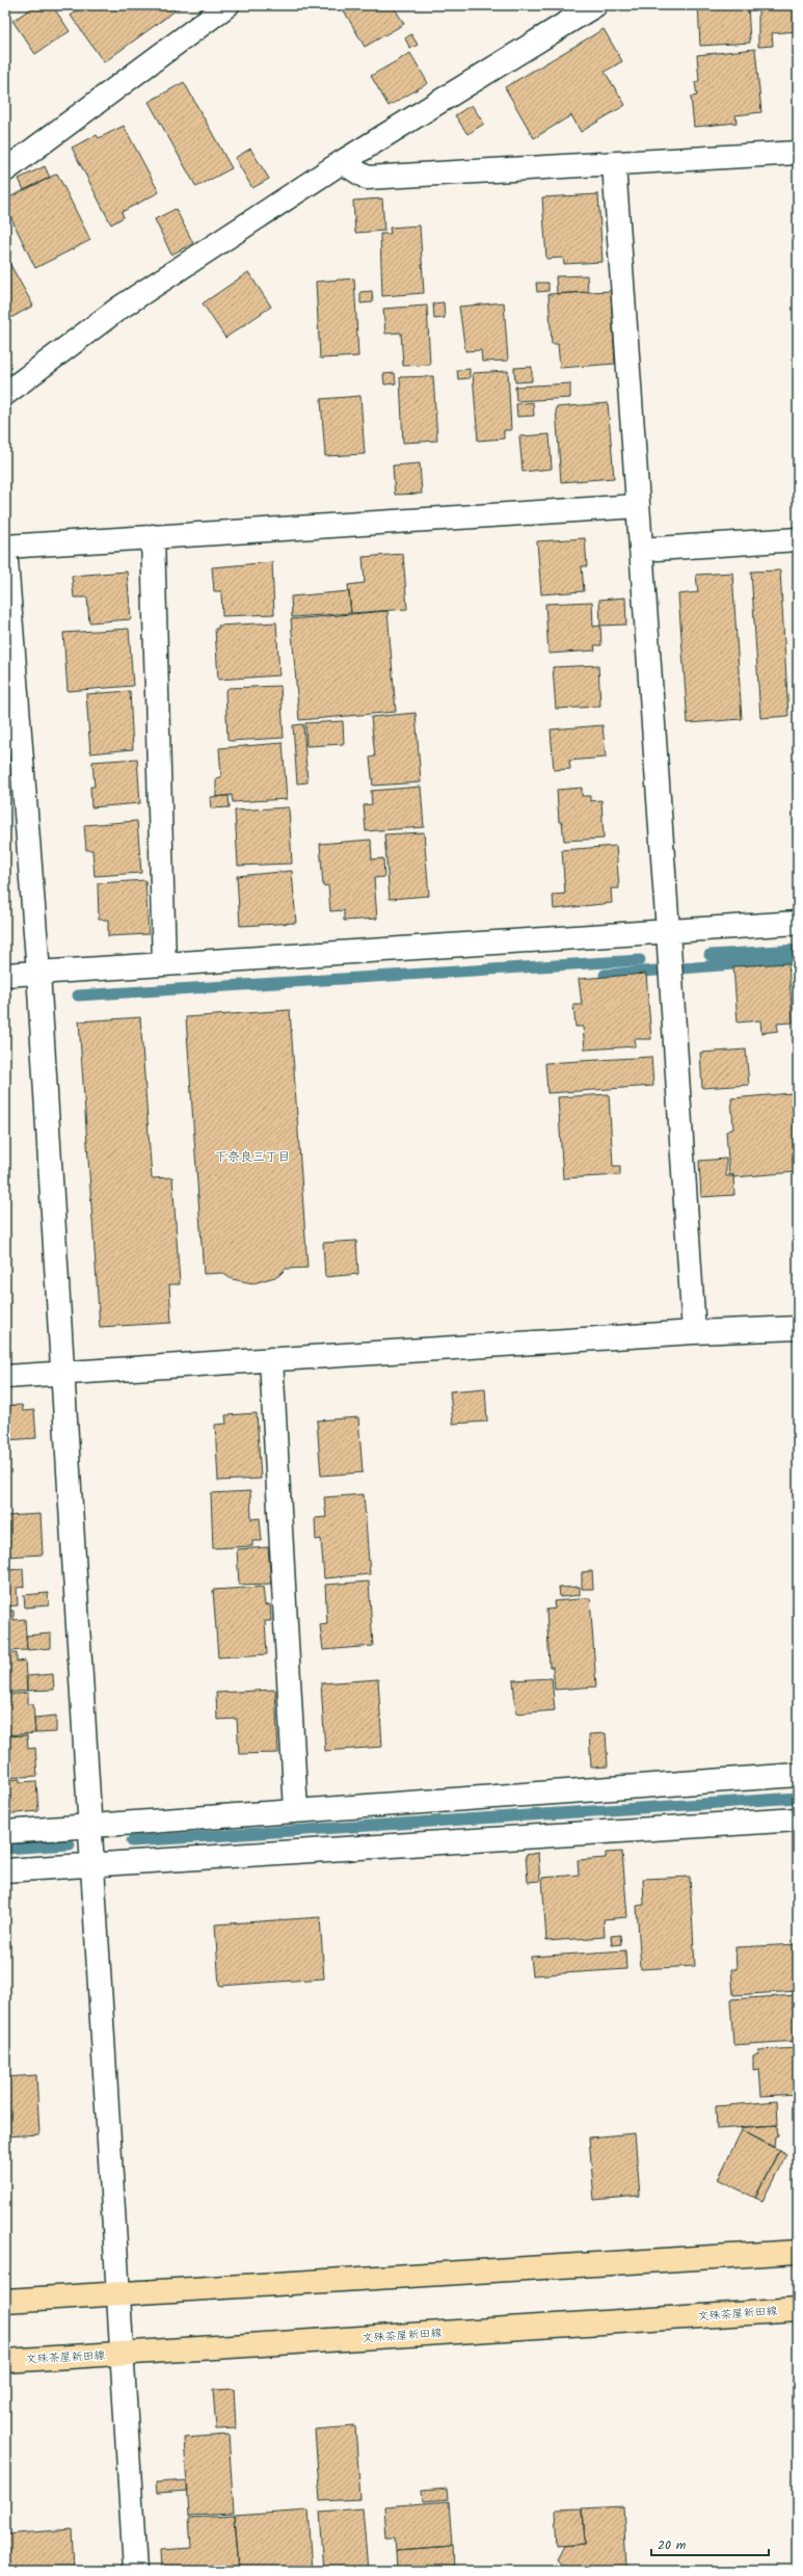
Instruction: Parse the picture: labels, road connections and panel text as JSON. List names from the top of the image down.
{
  "streets": {
    "main road": ["文殊茶屋新田線"]
  },
  "districts": ["下奈良三丁目"],
  "scale_bar": "20 m"
}
